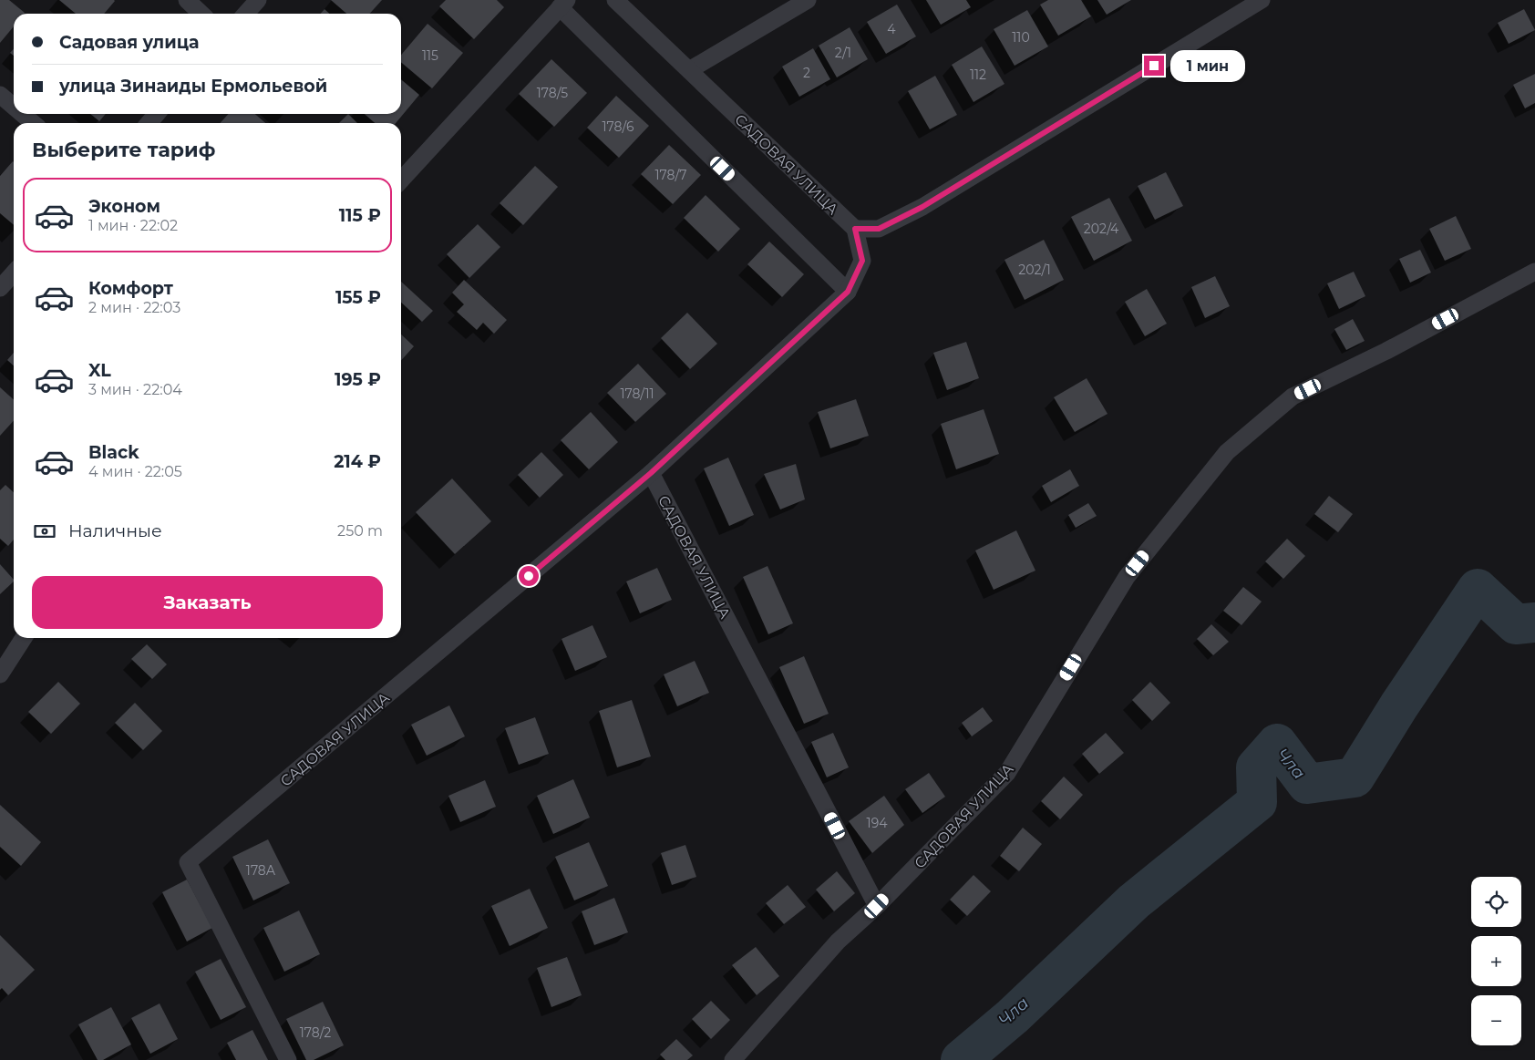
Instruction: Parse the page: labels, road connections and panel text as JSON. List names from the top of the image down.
{
  "streets": {
    "street": ["САДОВАЯ УЛИЦА"]
  },
  "water": ["Чла"],
  "house_numbers": [
    "4",
    "110",
    "2/1",
    "115",
    "2",
    "112",
    "178/5",
    "178/6",
    "178/7",
    "202/4",
    "202/1",
    "178/11",
    "194",
    "178А",
    "178/2"
  ],
  "page": {
    "banner": ["Садовая улица", "улица Зинаиды Ермольевой"],
    "bubble": "1 мин",
    "heading": "Выберите тариф",
    "list": [
      {
        "name": "Эконом",
        "note": "1 мин · 22:02",
        "value": "115 ₽"
      },
      {
        "name": "Комфорт",
        "note": "2 мин · 22:03",
        "value": "155 ₽"
      },
      {
        "name": "XL",
        "note": "3 мин · 22:04",
        "value": "195 ₽"
      },
      {
        "name": "Black",
        "note": "4 мин · 22:05",
        "value": "214 ₽"
      }
    ],
    "pay": ["Наличные", "250 m"],
    "buttons": "Заказать",
    "map_buttons": ["+", "−"]
  }
}
